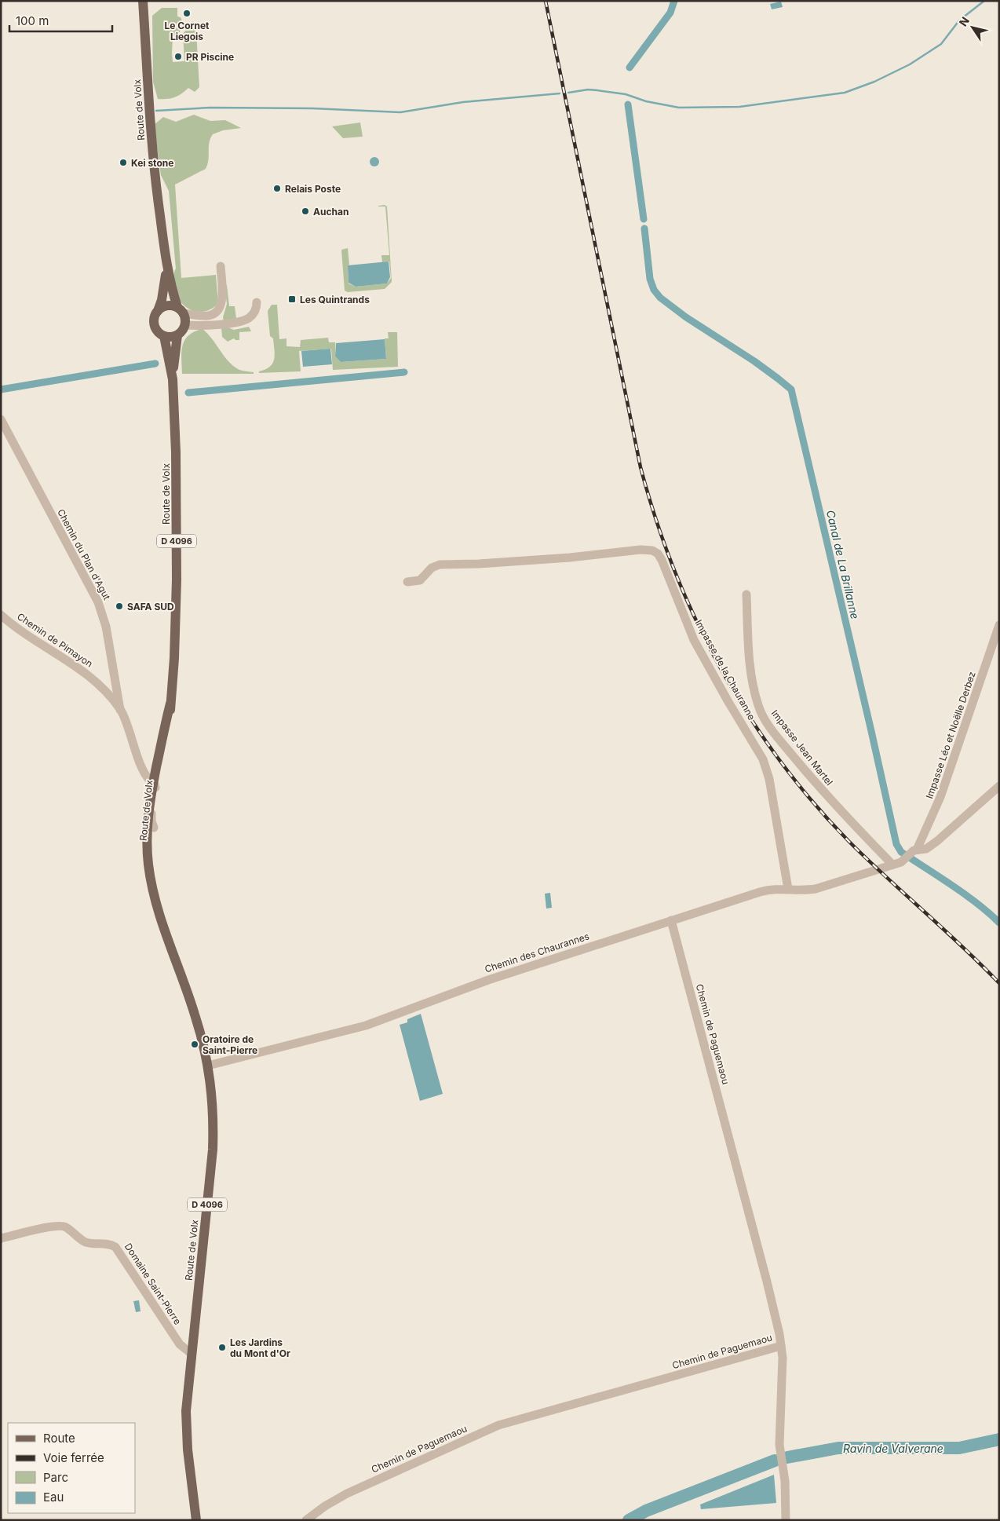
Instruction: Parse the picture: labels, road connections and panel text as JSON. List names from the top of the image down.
{
  "streets": {
    "main road": ["Route de Volx", "D 4096"],
    "street": [
      "Chemin du Plan d'Agut",
      "Chemin de Pimayon",
      "Impasse de la Chauranne",
      "Impasse Léo et Noëlle Derbez",
      "Impasse Jean Martel",
      "Chemin des Chaurannes",
      "Chemin de Paguemaou",
      "Domaine Saint-Pierre"
    ]
  },
  "crossings": [
    ["Route de Volx", "Chemin de Pimayon"],
    ["Route de Volx", "Chemin des Chaurannes"],
    ["Route de Volx", "Domaine Saint-Pierre"],
    ["Chemin du Plan d'Agut", "Chemin de Pimayon"],
    ["Impasse de la Chauranne", "Chemin des Chaurannes"],
    ["Impasse Léo et Noëlle Derbez", "Chemin des Chaurannes"],
    ["Impasse Jean Martel", "Chemin des Chaurannes"],
    ["Chemin des Chaurannes", "Chemin de Paguemaou"]
  ],
  "water": ["Canal de La Brillanne", "Ravin de Valverane"],
  "places": {
    "other": [
      "Le Cornet Liegois",
      "PR Piscine",
      "Kei stone",
      "Relais Poste",
      "Auchan",
      "SAFA SUD",
      "Oratoire de Saint-Pierre",
      "Les Jardins du Mont d'Or"
    ],
    "transit": ["Les Quintrands"]
  },
  "legend": [
    "Route",
    "Voie ferrée",
    "Parc",
    "Eau"
  ],
  "scale_bar": "100 m",
  "north": "top left"
}
